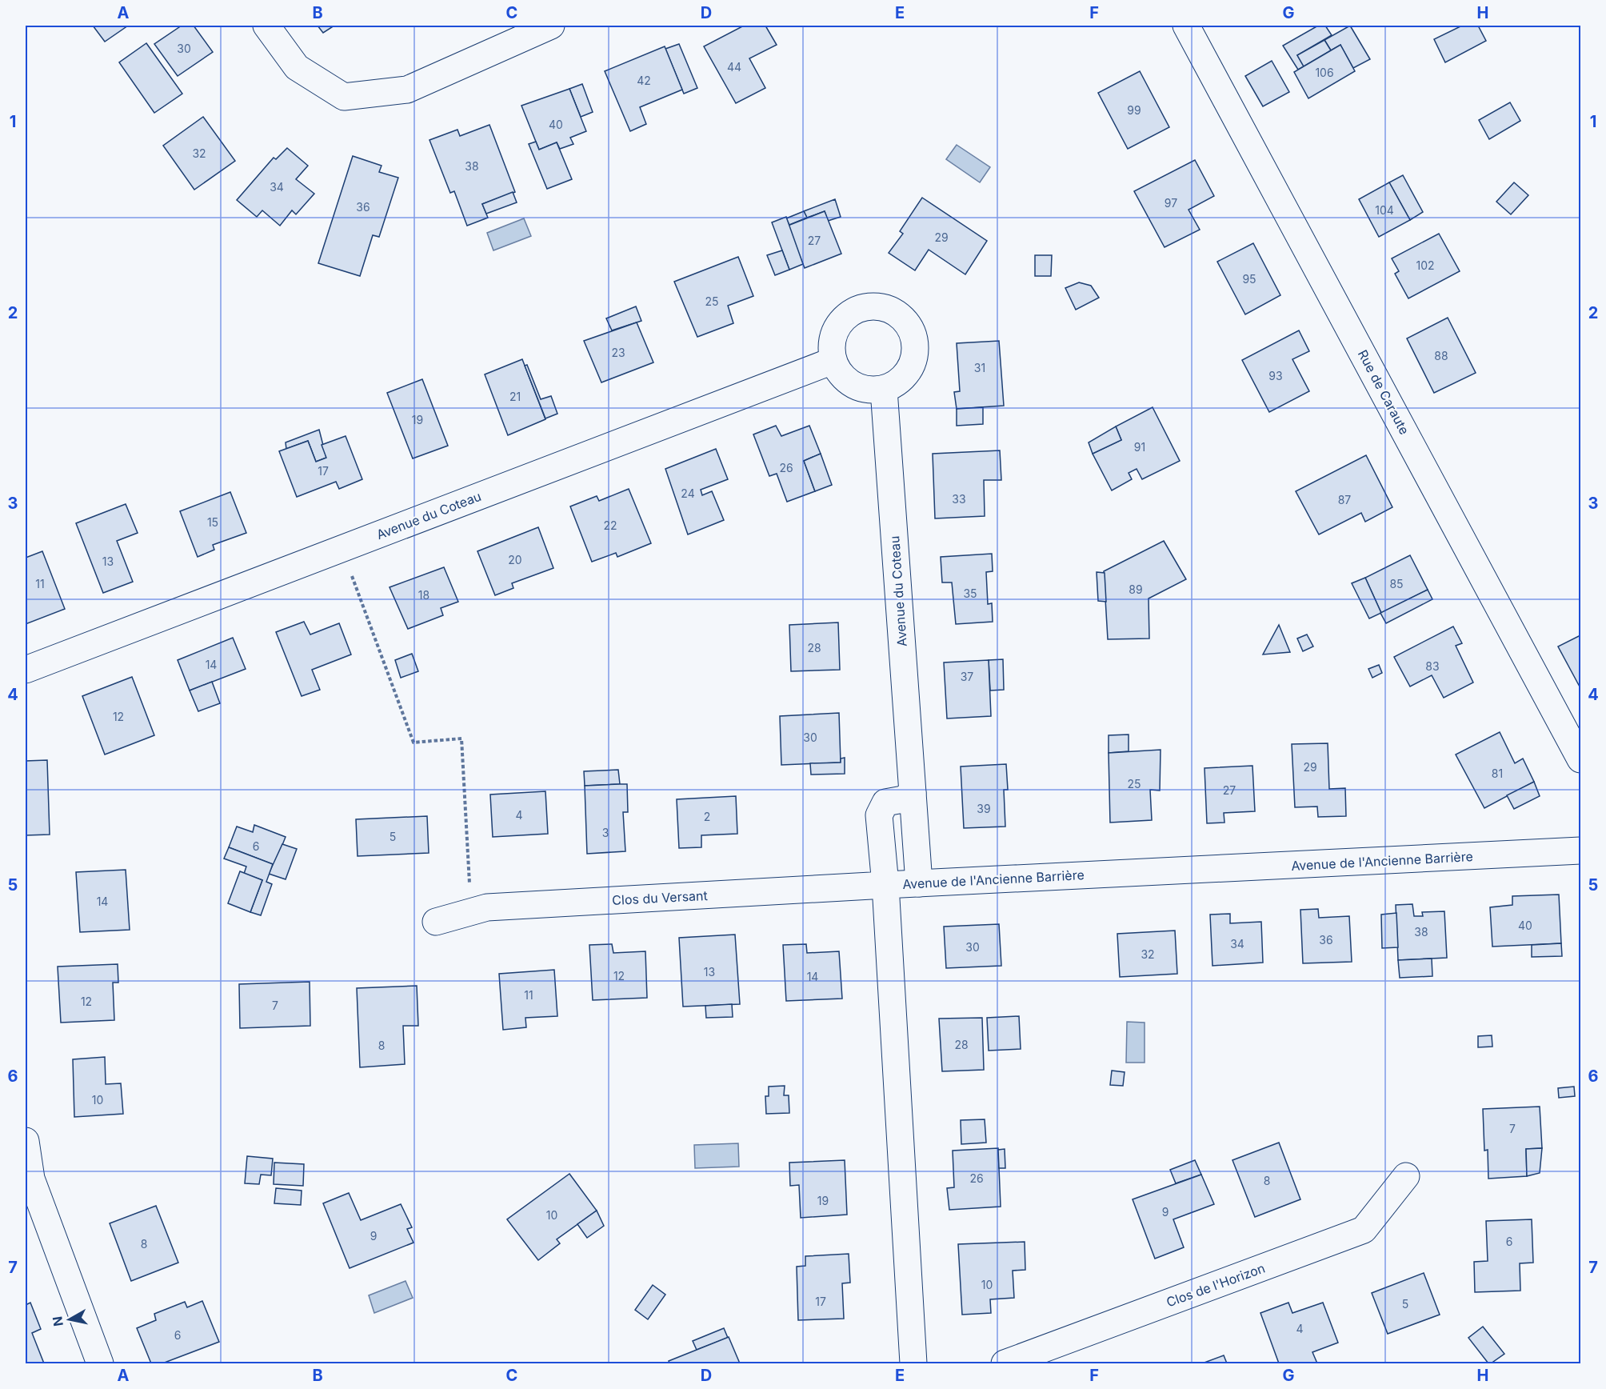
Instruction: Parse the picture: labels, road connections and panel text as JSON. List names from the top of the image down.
{
  "streets": {
    "street": [
      "Rue de Caraute",
      "Avenue du Coteau",
      "Avenue de l'Ancienne Barrière",
      "Clos du Versant",
      "Clos de l'Horizon"
    ]
  },
  "crossings": [
    ["Avenue du Coteau", "Avenue de l'Ancienne Barrière"],
    ["Avenue de l'Ancienne Barrière", "Clos du Versant"]
  ],
  "house_numbers": [
    "30",
    "44",
    "106",
    "42",
    "99",
    "40",
    "32",
    "38",
    "34",
    "97",
    "36",
    "104",
    "29",
    "27",
    "102",
    "95",
    "25",
    "23",
    "88",
    "31",
    "93",
    "21",
    "19",
    "91",
    "26",
    "17",
    "24",
    "33",
    "87",
    "15",
    "22",
    "20",
    "13",
    "11",
    "85",
    "89",
    "35",
    "18",
    "28",
    "14",
    "83",
    "37",
    "12",
    "30",
    "29",
    "81",
    "25",
    "27",
    "39",
    "4",
    "2",
    "3",
    "5",
    "6",
    "14",
    "40",
    "38",
    "36",
    "34",
    "30",
    "32",
    "13",
    "12",
    "14",
    "11",
    "12",
    "7",
    "28",
    "8",
    "10",
    "7",
    "26",
    "8",
    "19",
    "9",
    "10",
    "9",
    "6",
    "8",
    "10",
    "17",
    "5",
    "4",
    "6"
  ],
  "north": "left",
  "grid": {
    "columns": [
      "A",
      "B",
      "C",
      "D",
      "E",
      "F",
      "G",
      "H"
    ],
    "rows": [
      "1",
      "2",
      "3",
      "4",
      "5",
      "6",
      "7"
    ]
  }
}
